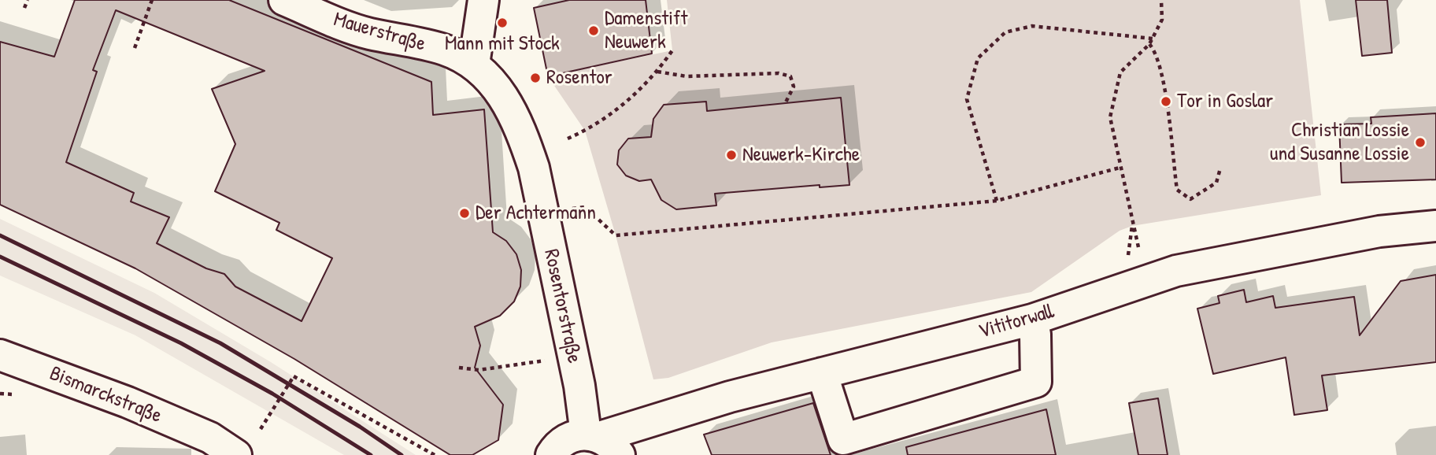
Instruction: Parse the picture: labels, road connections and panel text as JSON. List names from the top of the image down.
{
  "streets": {
    "street": [
      "Mauerstraße",
      "Rosentorstraße",
      "Vititorwall",
      "Bismarckstraße"
    ]
  },
  "crossings": [
    ["Mauerstraße", "Rosentorstraße"],
    ["Rosentorstraße", "Vititorwall"]
  ],
  "places": [
    "Mann mit Stock",
    "Damenstift Neuwerk",
    "Rosentor",
    "Tor in Goslar",
    "Christian Lossie und Susanne Lossie",
    "Neuwerk-Kirche",
    "Der Achtermann"
  ]
}
